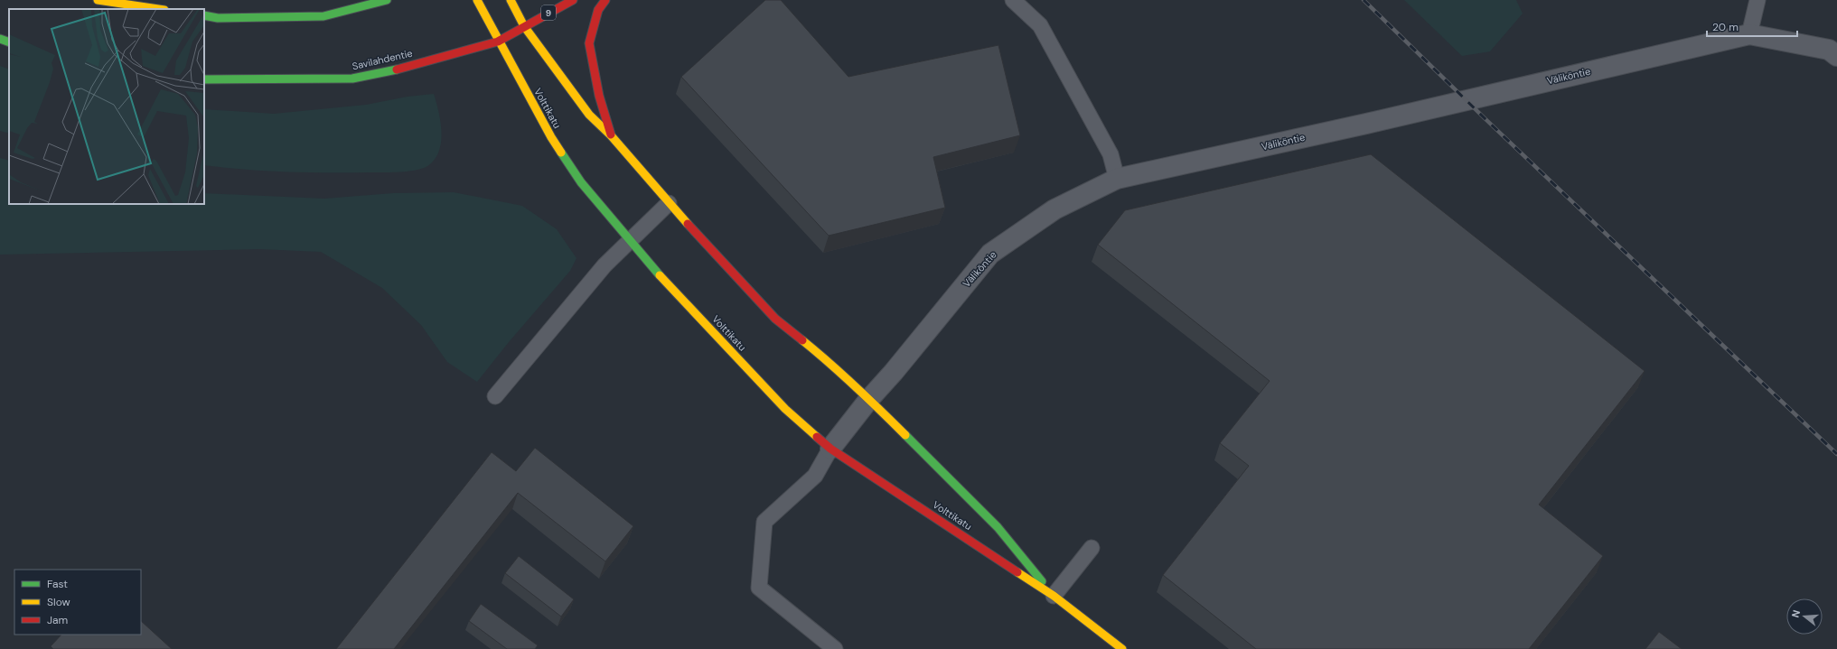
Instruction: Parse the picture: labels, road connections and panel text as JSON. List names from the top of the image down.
{
  "streets": {
    "main road": ["9", "Savilahdentie", "Volttikatu"],
    "street": ["Väliköntie"]
  },
  "crossings": [
    ["9", "Savilahdentie"],
    ["9", "Volttikatu"],
    ["Savilahdentie", "Volttikatu"],
    ["Väliköntie", "Volttikatu"]
  ],
  "legend": ["Fast", "Slow", "Jam"],
  "scale_bar": "20 m",
  "north": "left"
}
